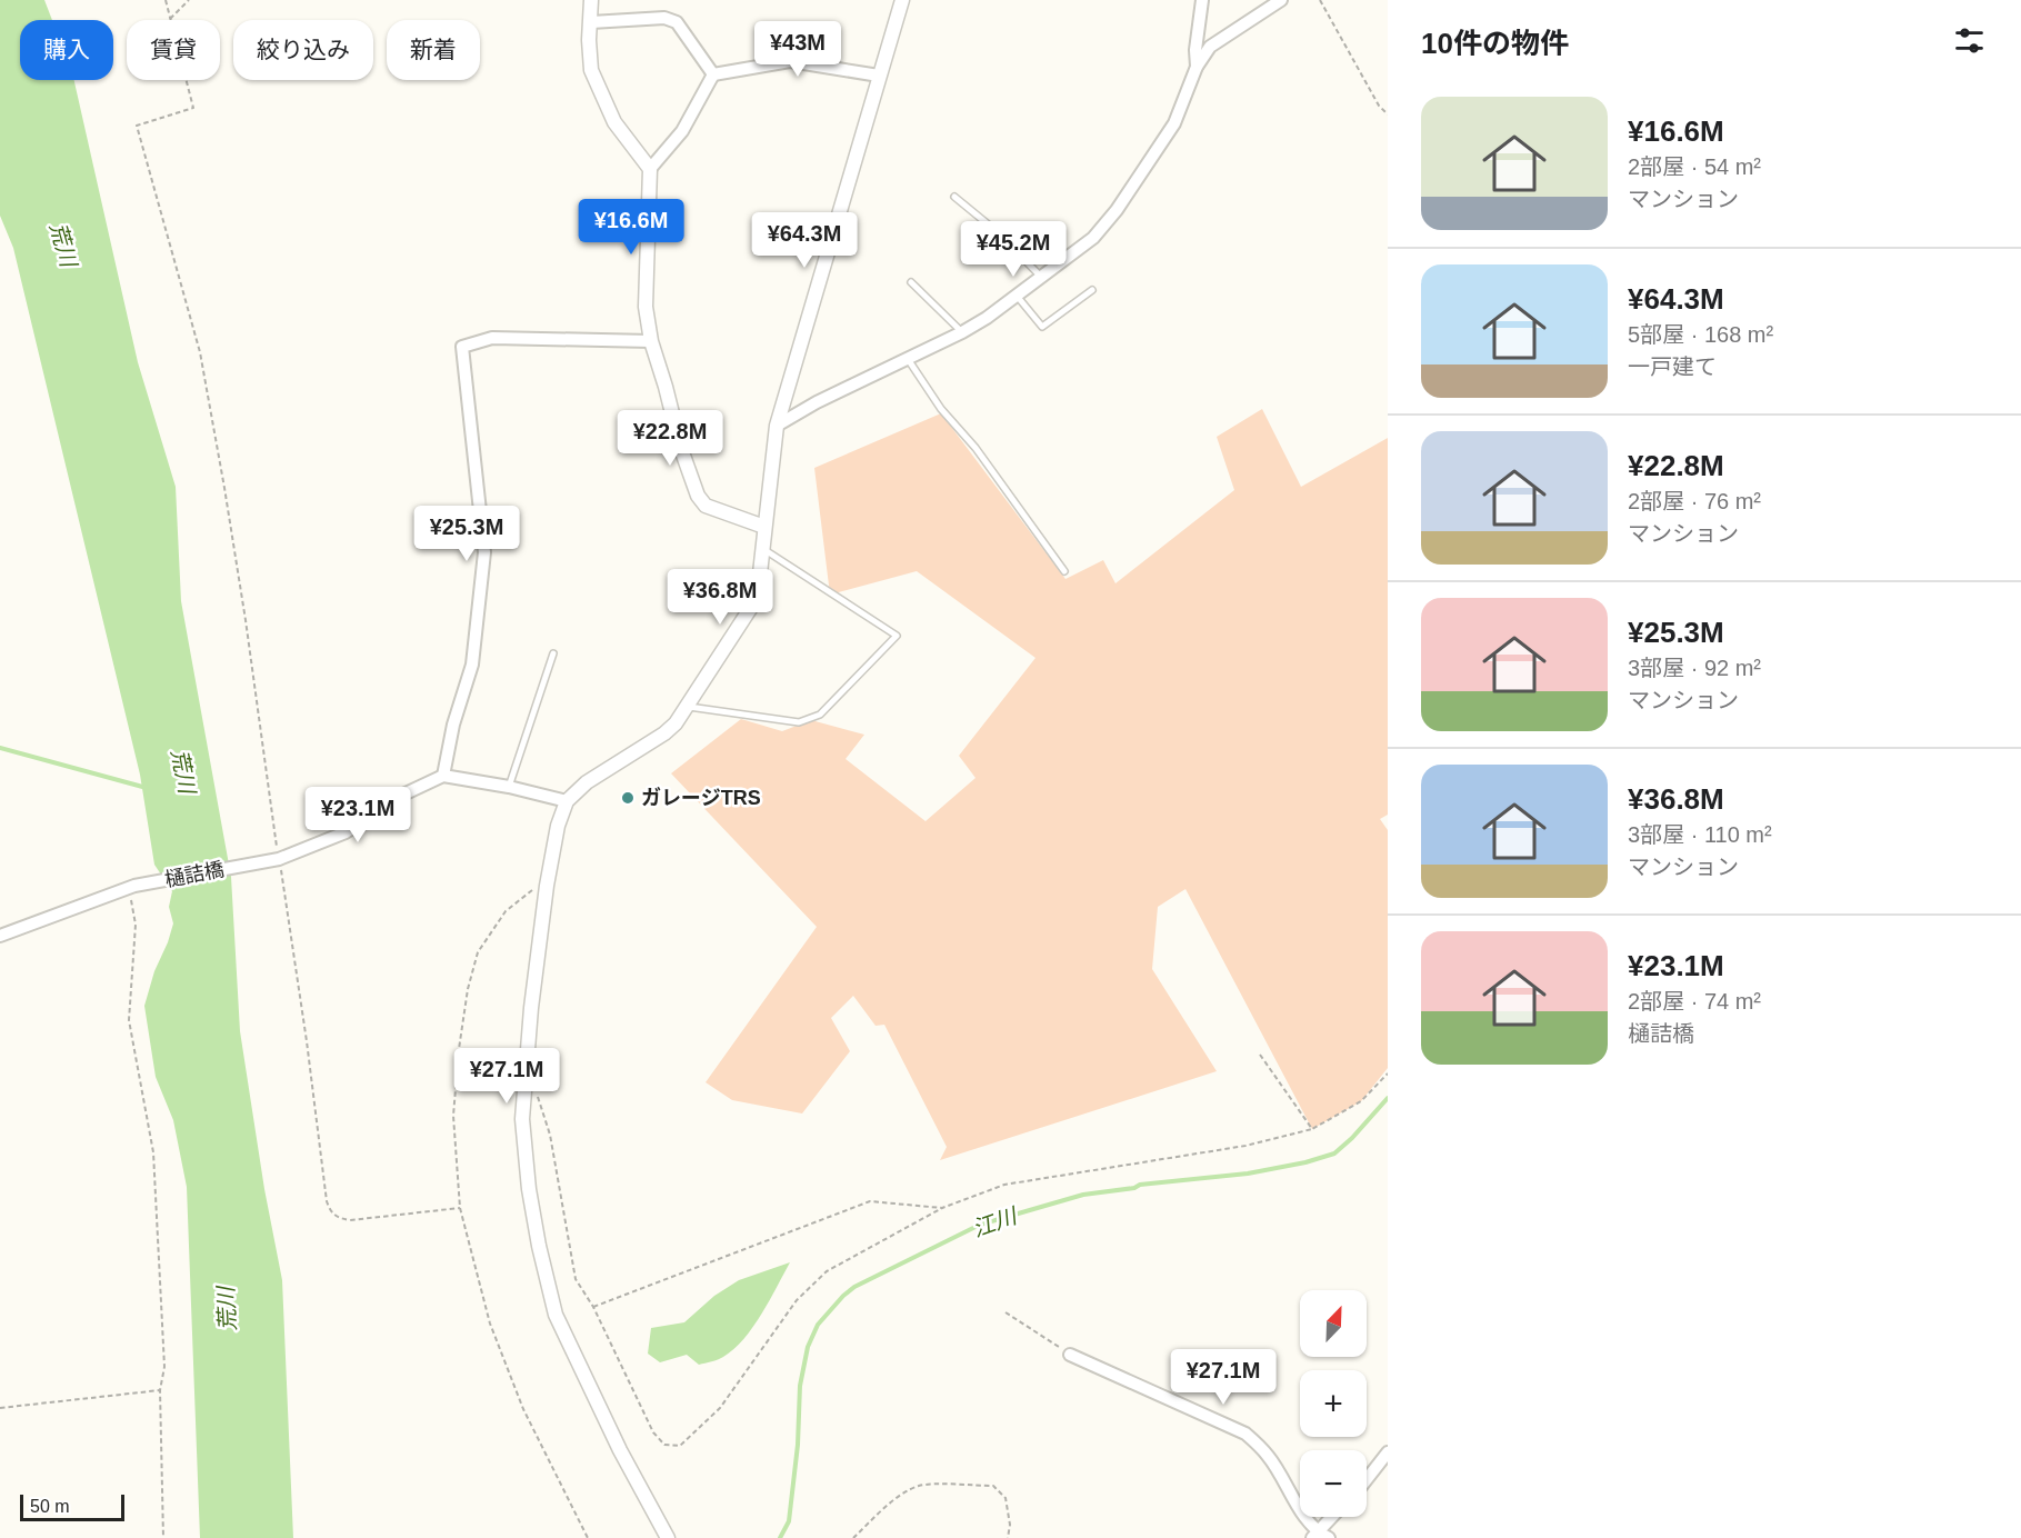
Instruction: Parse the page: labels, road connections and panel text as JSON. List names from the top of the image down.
{
  "streets": {
    "street": ["樋詰橋"]
  },
  "water": ["荒川", "江川"],
  "places": ["ガレージTRS"],
  "scale_bar": "50 m",
  "north": "top right",
  "page": {
    "heading": "10件の物件",
    "chip": [
      "購入",
      "賃貸",
      "絞り込み",
      "新着"
    ],
    "price": [
      "¥43M",
      "¥16.6M",
      "¥64.3M",
      "¥45.2M",
      "¥22.8M",
      "¥25.3M",
      "¥36.8M",
      "¥23.1M",
      "¥27.1M",
      "¥27.1M"
    ],
    "list": [
      {
        "name": "¥16.6M",
        "note": "2部屋 · 54 m² · マンション"
      },
      {
        "name": "¥64.3M",
        "note": "5部屋 · 168 m² · 一戸建て"
      },
      {
        "name": "¥22.8M",
        "note": "2部屋 · 76 m² · マンション"
      },
      {
        "name": "¥25.3M",
        "note": "3部屋 · 92 m² · マンション"
      },
      {
        "name": "¥36.8M",
        "note": "3部屋 · 110 m² · マンション"
      },
      {
        "name": "¥23.1M",
        "note": "2部屋 · 74 m² · 樋詰橋"
      }
    ],
    "map_buttons": ["+", "−"],
    "scale": "50 m"
  }
}
